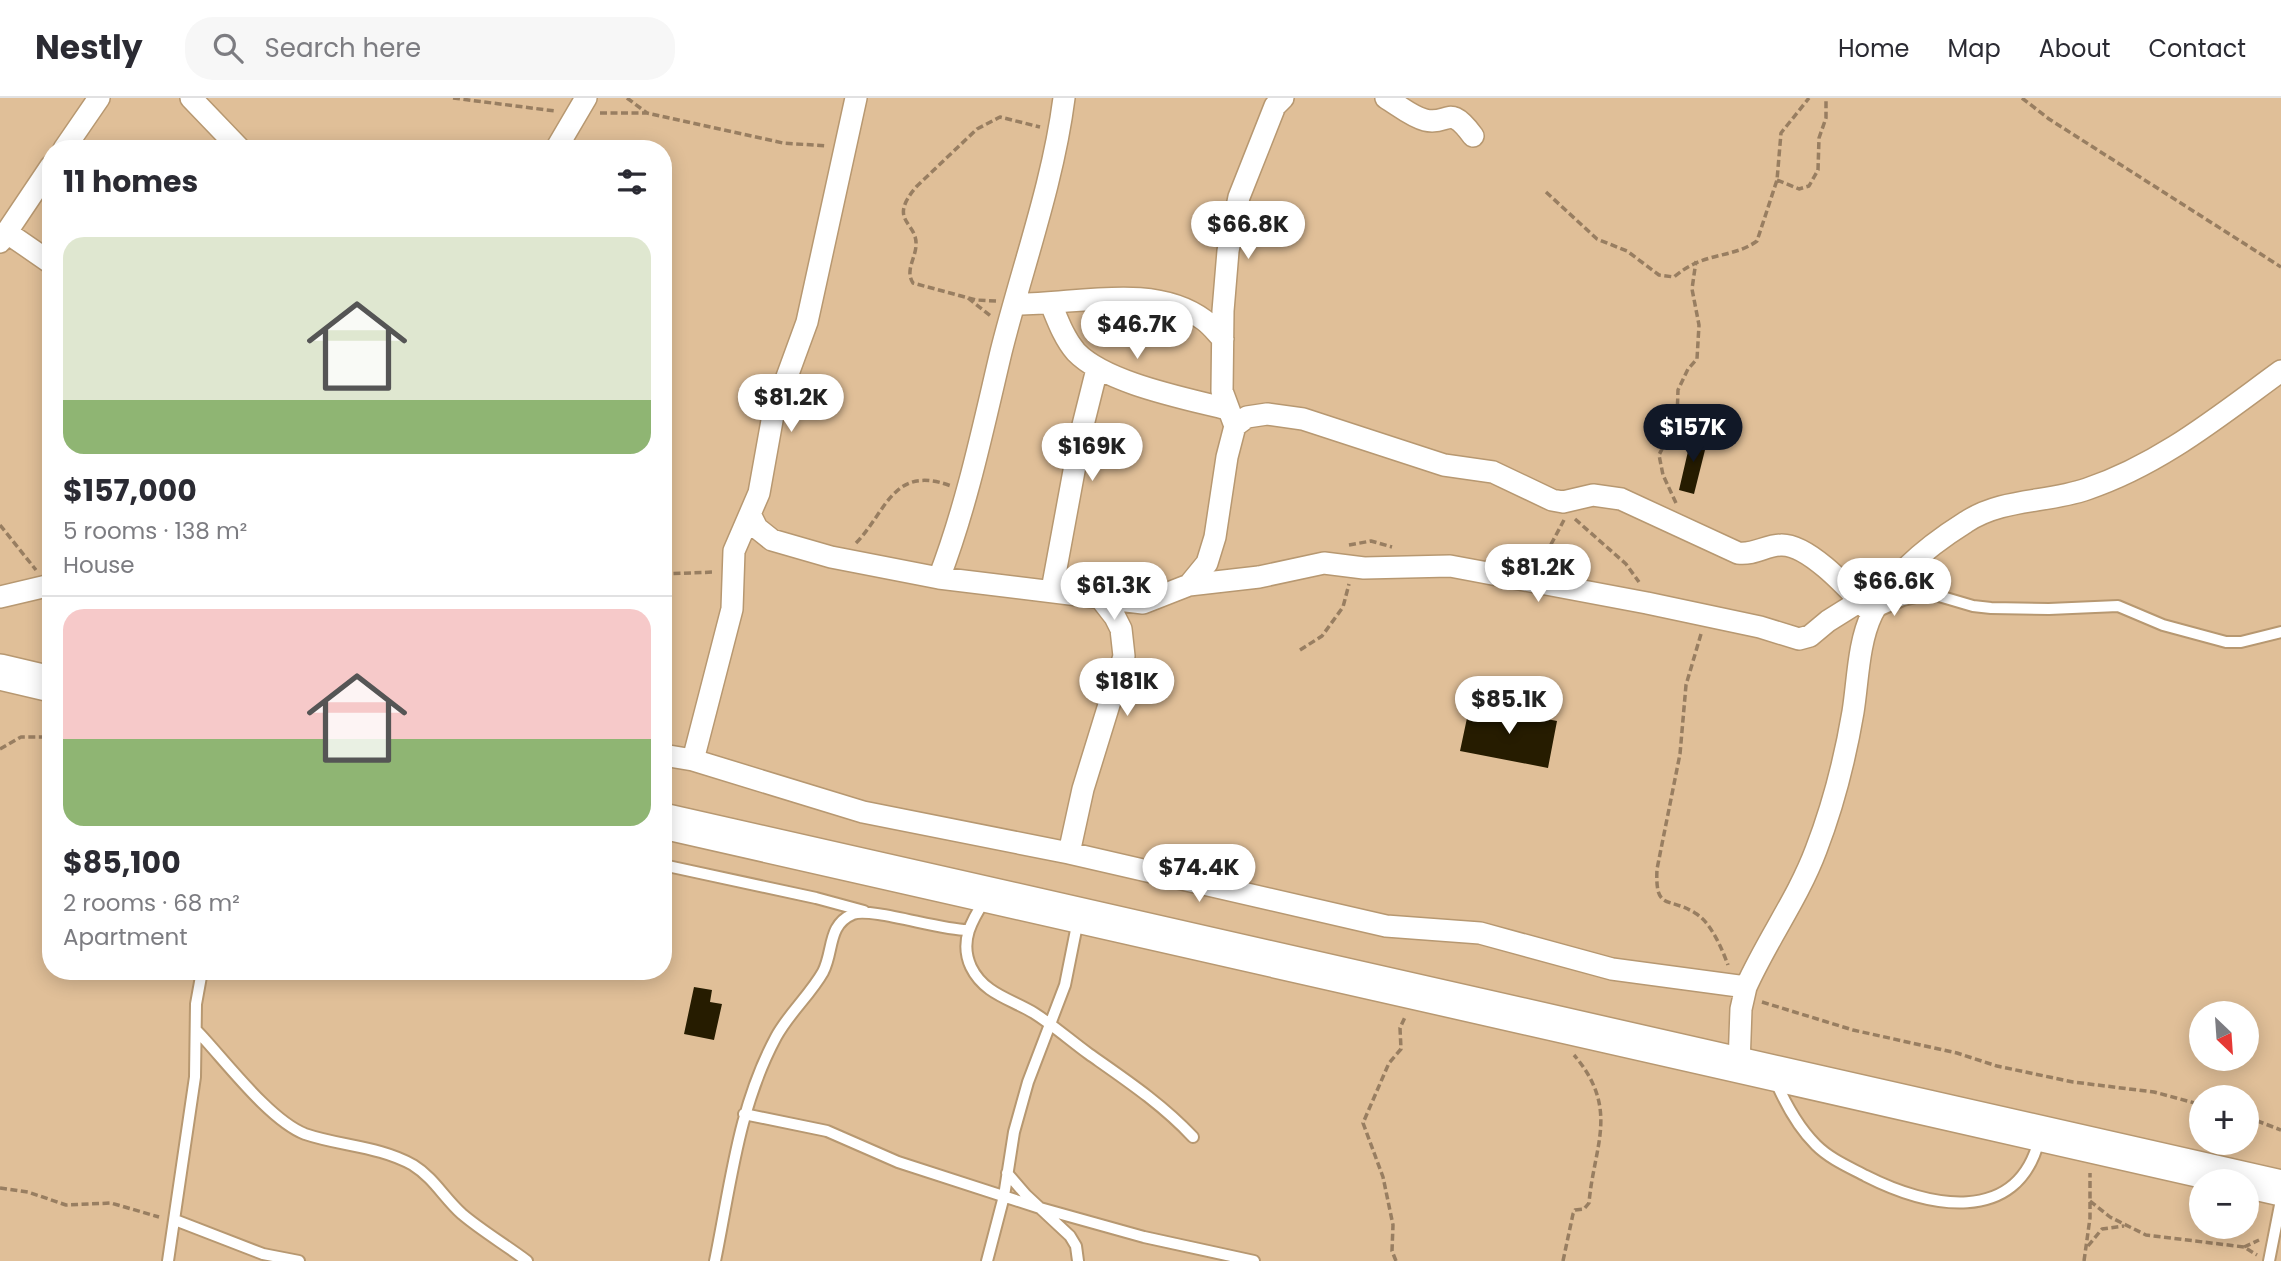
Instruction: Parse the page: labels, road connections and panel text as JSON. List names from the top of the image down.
{
  "north": "bottom right",
  "page": {
    "header": "Nestly",
    "search": "Search here",
    "nav": [
      "Home",
      "Map",
      "About",
      "Contact"
    ],
    "heading": "11 homes",
    "price": [
      "$66.8K",
      "$46.7K",
      "$81.2K",
      "$157K",
      "$169K",
      "$81.2K",
      "$66.6K",
      "$61.3K",
      "$181K",
      "$85.1K",
      "$74.4K"
    ],
    "list": [
      {
        "name": "$157,000",
        "note": "5 rooms · 138 m² · House"
      },
      {
        "name": "$85,100",
        "note": "2 rooms · 68 m² · Apartment"
      }
    ],
    "map_buttons": ["+", "−"]
  }
}
